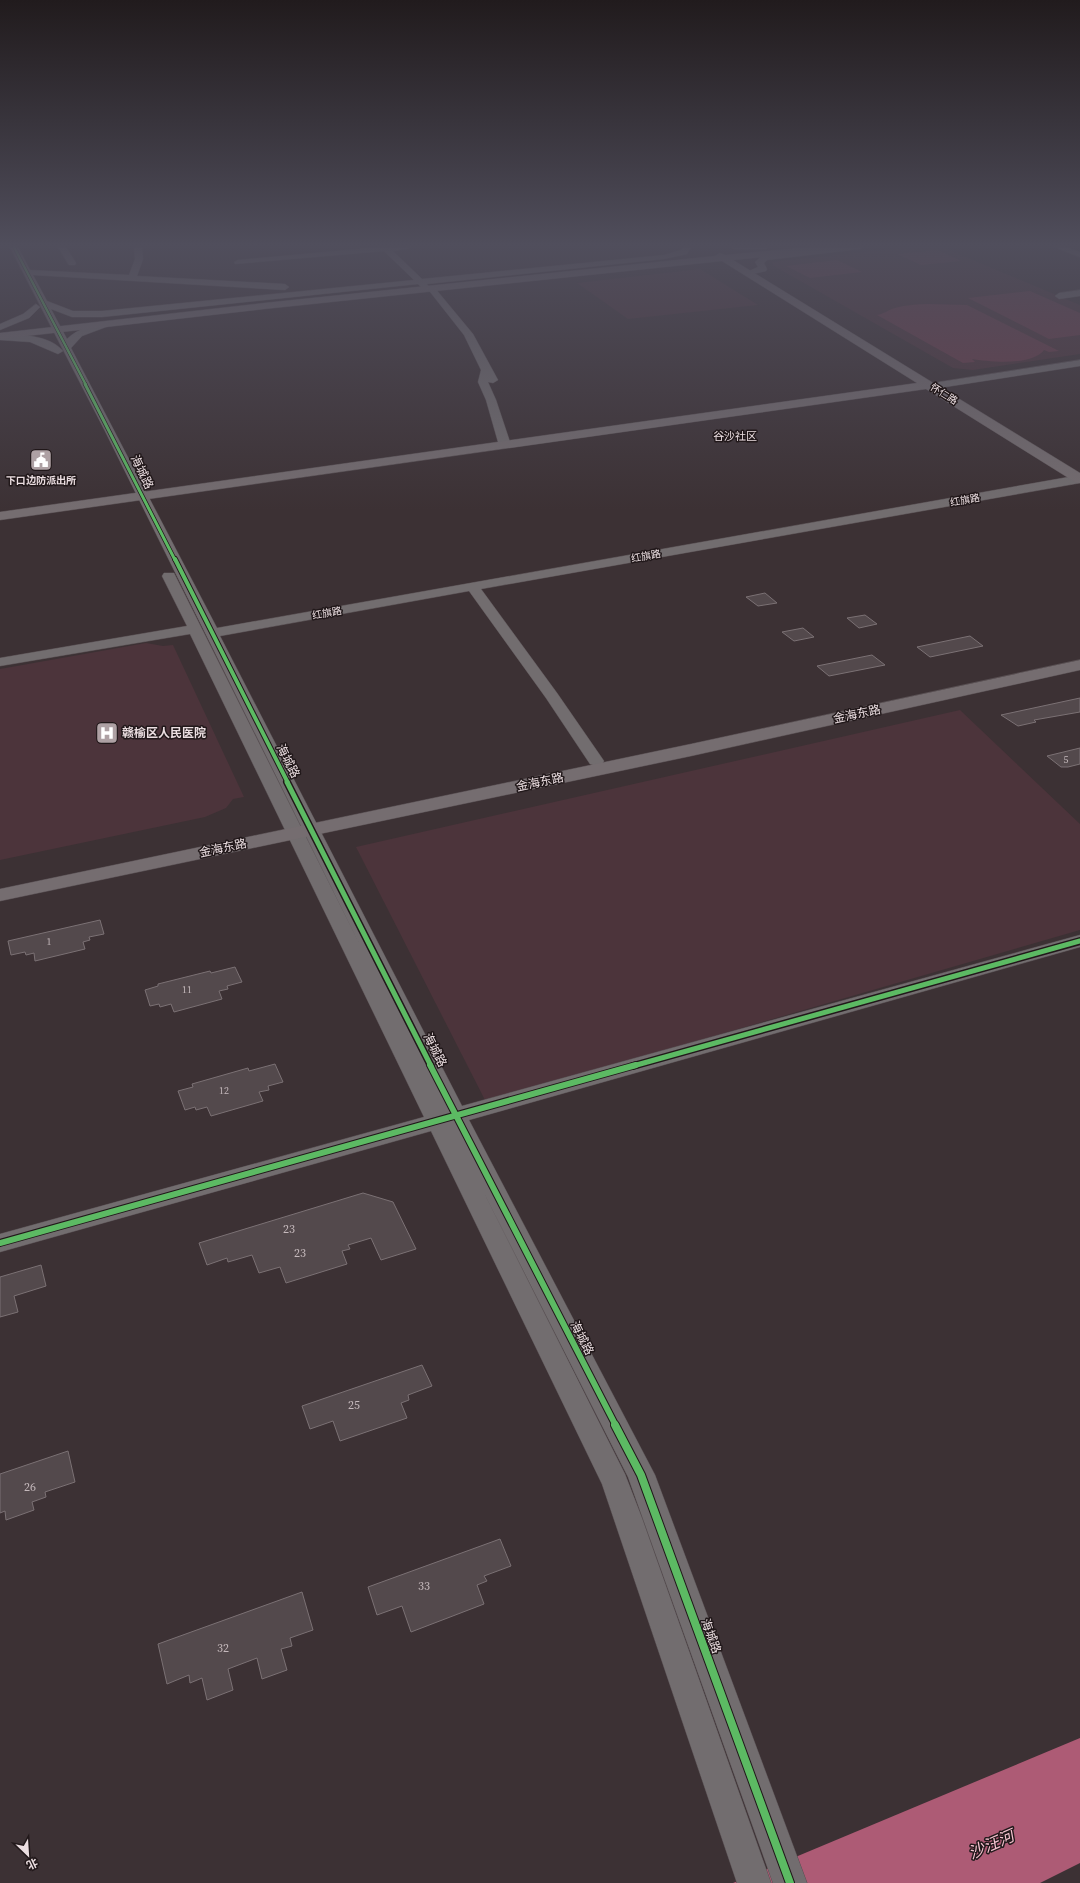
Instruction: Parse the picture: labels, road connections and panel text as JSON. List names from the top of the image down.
{
  "streets": {
    "main road": ["怀仁路", "金海东路"],
    "street": ["海城路", "红旗路"]
  },
  "crossings": [
    ["怀仁路", "红旗路"],
    ["海城路", "红旗路"],
    ["海城路", "金海东路"]
  ],
  "districts": ["谷沙社区"],
  "water": ["沙汪河"],
  "places": {
    "public building": ["下口边防派出所"],
    "hospital": ["赣榆区人民医院"]
  },
  "house_numbers": [
    "5",
    "1",
    "11",
    "12",
    "23",
    "23",
    "25",
    "26",
    "33",
    "32"
  ],
  "north": "bottom right"
}
